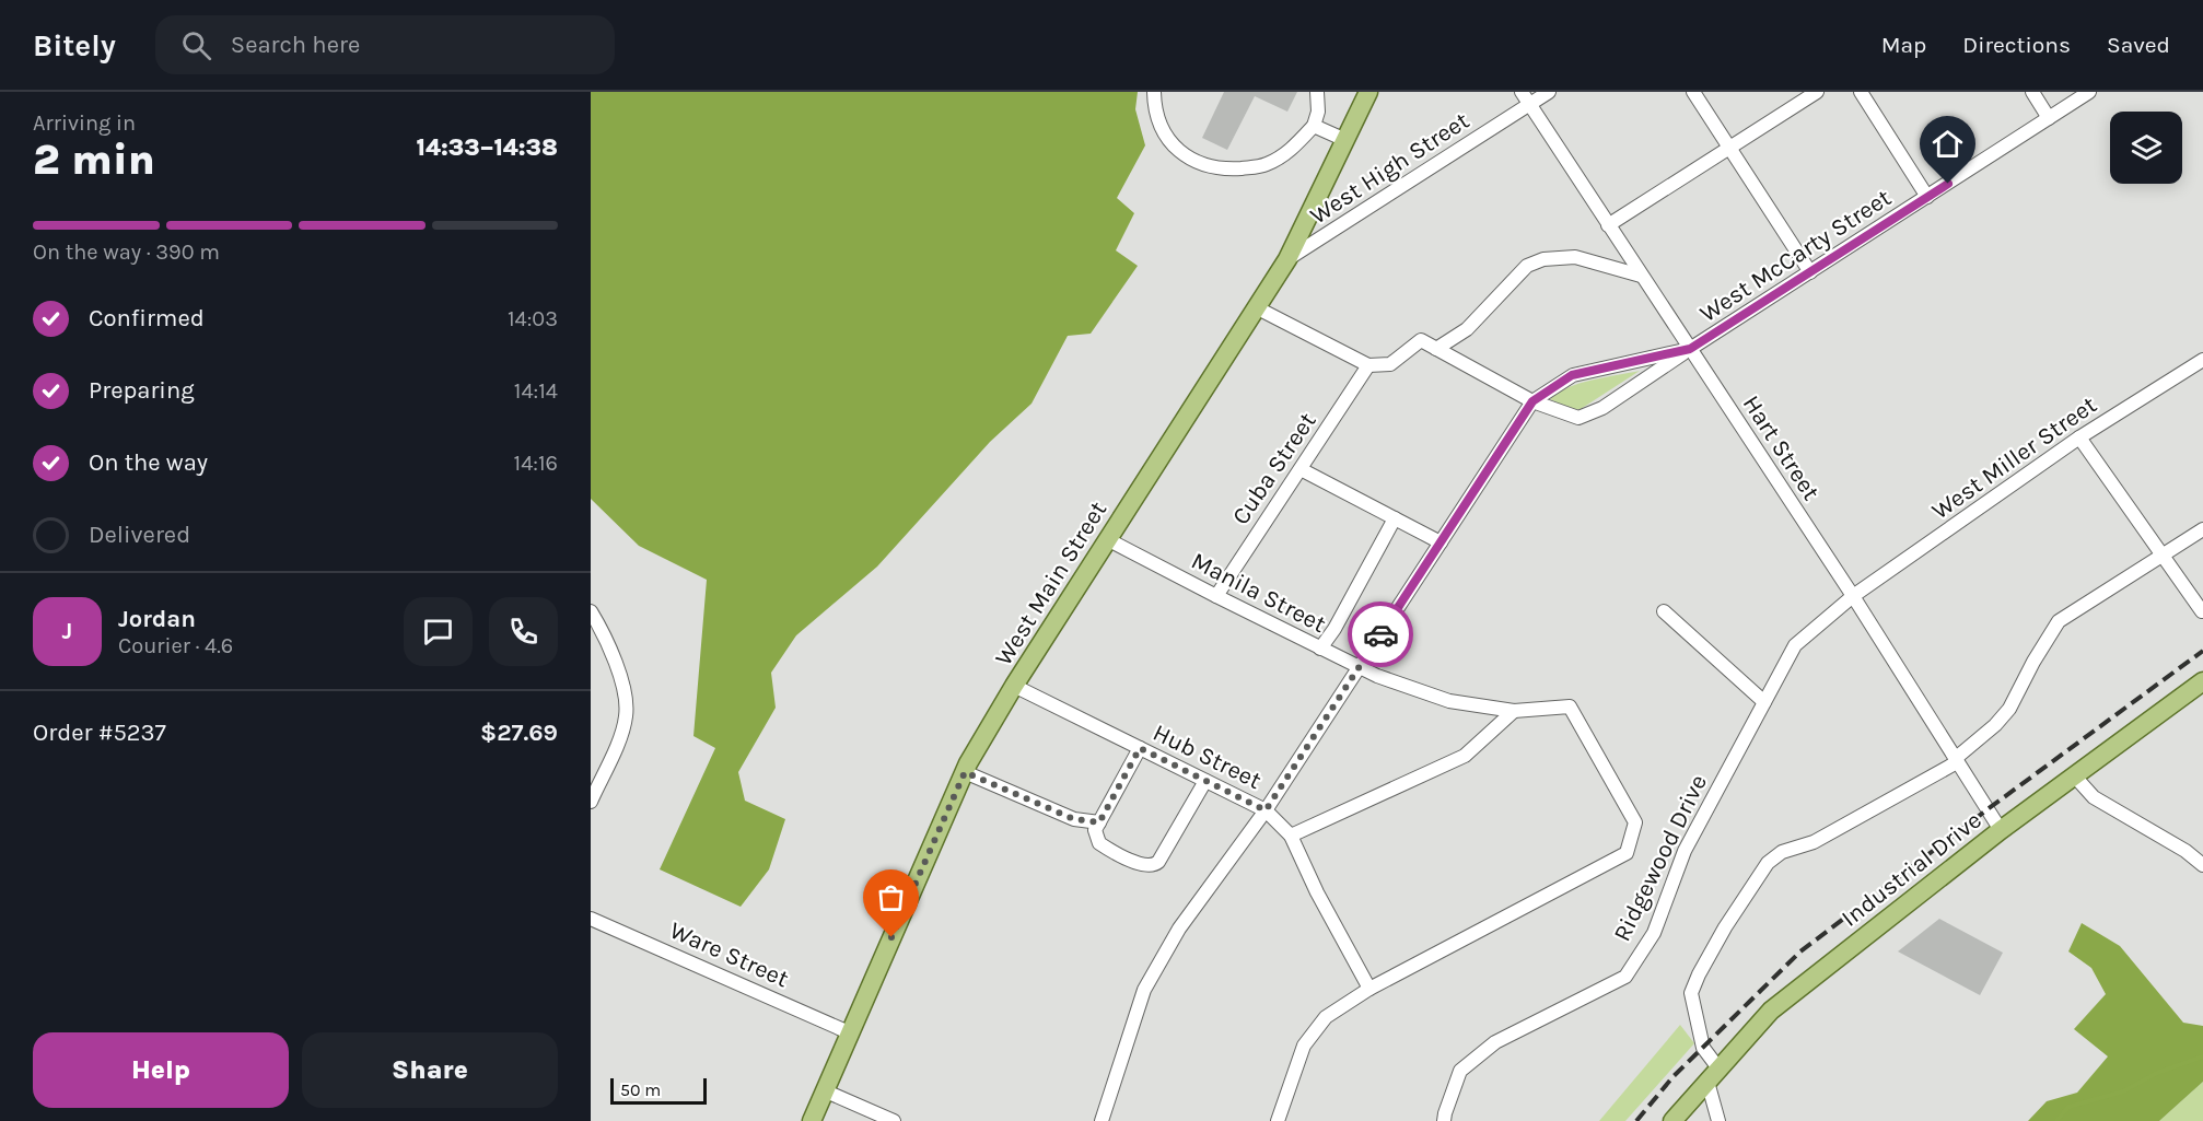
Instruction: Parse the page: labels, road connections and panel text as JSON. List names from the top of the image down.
{
  "streets": {
    "main road": ["West Main Street", "Industrial Drive"],
    "street": [
      "West High Street",
      "West McCarty Street",
      "Hart Street",
      "West Miller Street",
      "Cuba Street",
      "Manila Street",
      "Hub Street",
      "Ridgewood Drive",
      "Ware Street"
    ]
  },
  "crossings": [
    ["West High Street", "Hart Street"],
    ["West High Street", "West Main Street"],
    ["West McCarty Street", "Hart Street"],
    ["West McCarty Street", "Manila Street"],
    ["West McCarty Street", "Hub Street"],
    ["Hart Street", "West Miller Street"],
    ["Hart Street", "Ridgewood Drive"],
    ["Hart Street", "Industrial Drive"],
    ["West Miller Street", "Ridgewood Drive"],
    ["Cuba Street", "Manila Street"],
    ["West Main Street", "Manila Street"],
    ["West Main Street", "Hub Street"],
    ["West Main Street", "Ware Street"],
    ["Manila Street", "Hub Street"]
  ],
  "scale_bar": "50 m",
  "page": {
    "header": "Bitely",
    "search": "Search here",
    "nav": ["Map", "Directions", "Saved"],
    "heading": ["2 min", "Arriving in", "14:33–14:38"],
    "panel": [
      "Jordan",
      "Courier · 4.6",
      "Order #5237",
      "$27.69"
    ],
    "bar": "On the way · 390 m",
    "list": [
      ["Confirmed", "14:03"],
      ["Preparing", "14:14"],
      ["On the way", "14:16"],
      "Delivered"
    ],
    "round": "J",
    "buttons": ["Help", "Share"],
    "scale": "50 m"
  }
}
